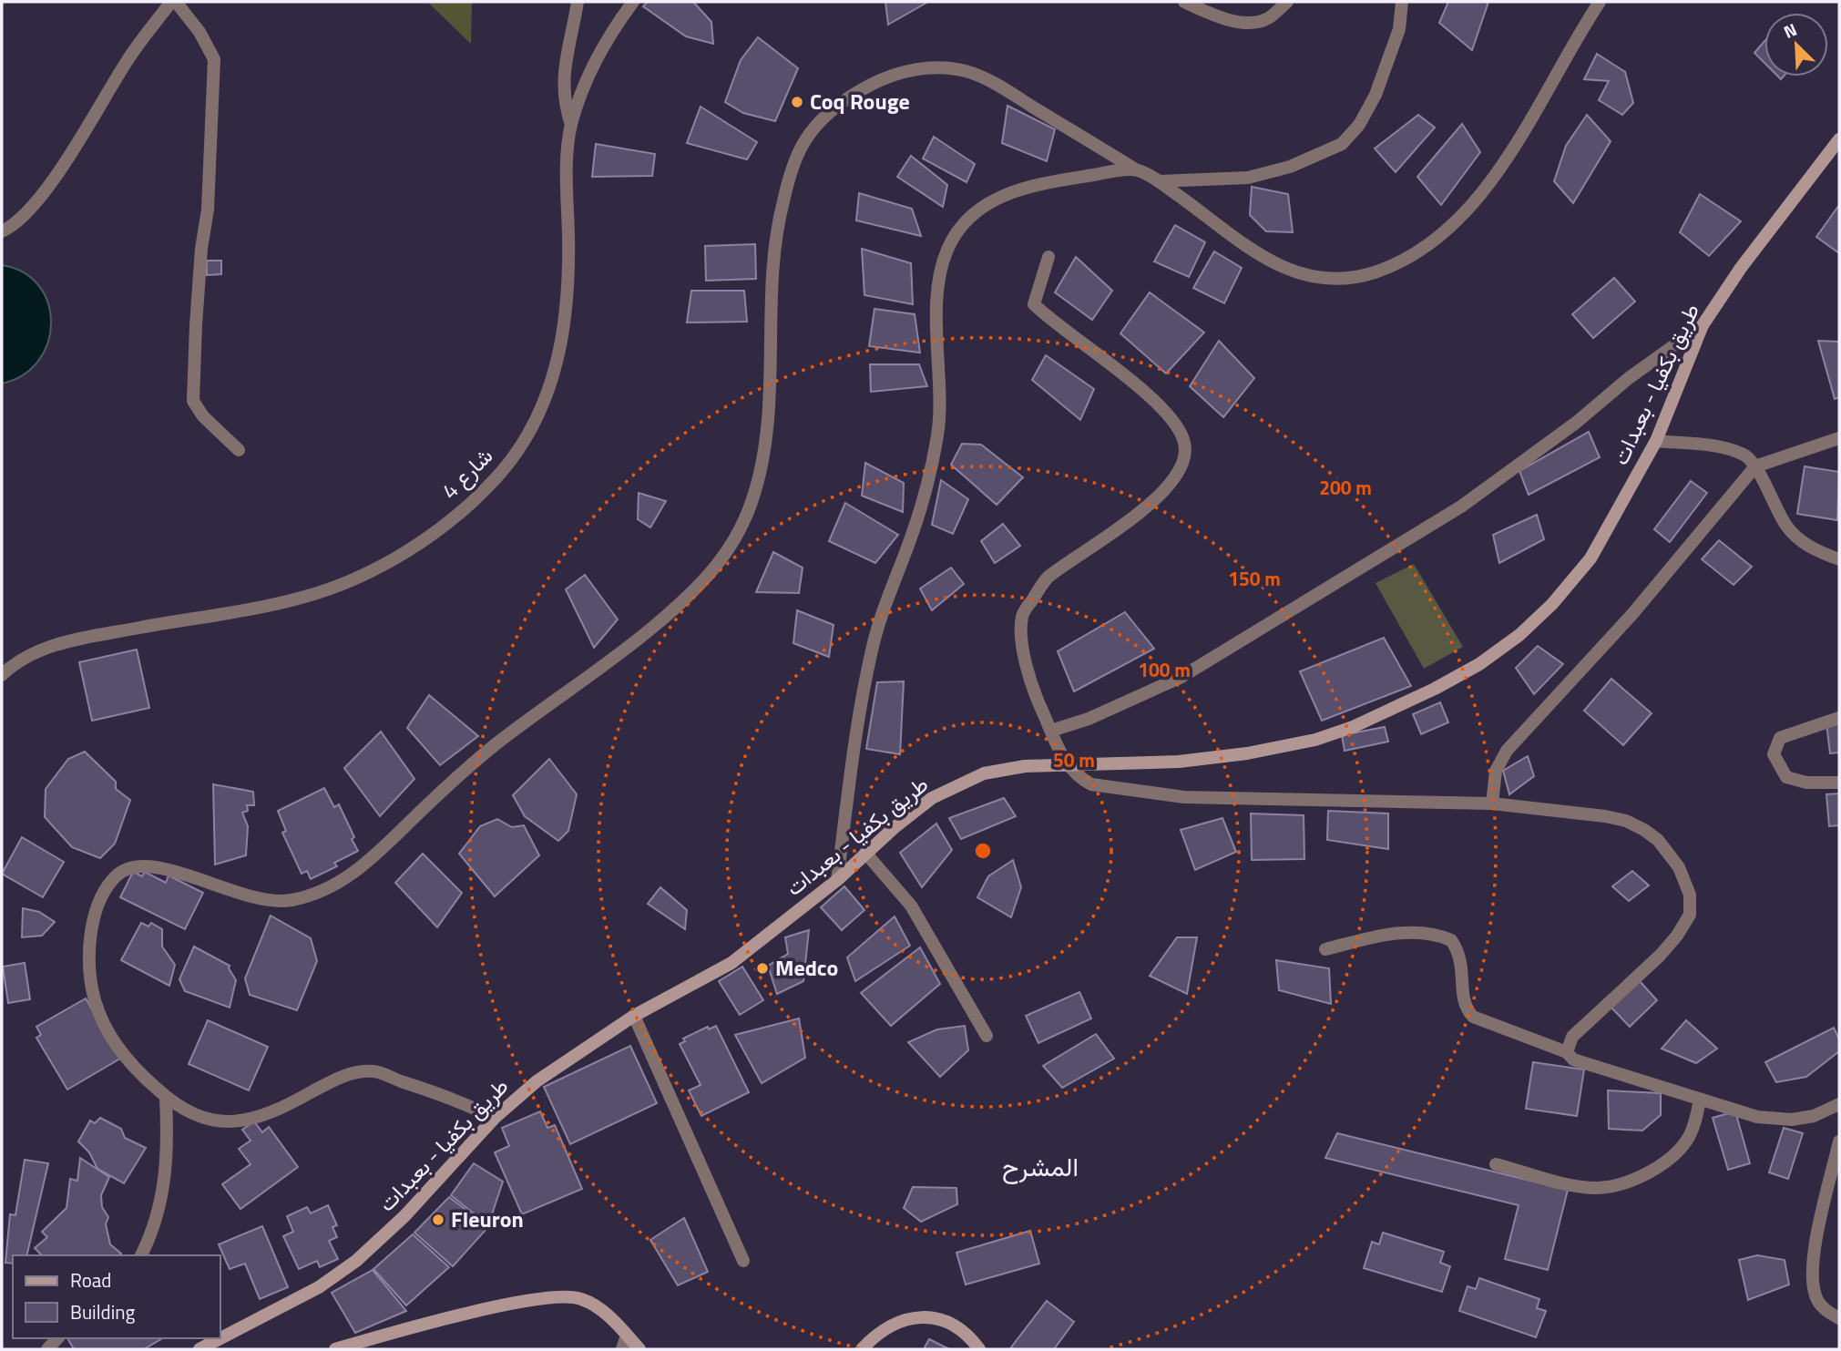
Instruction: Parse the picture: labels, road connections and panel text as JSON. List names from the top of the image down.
{
  "streets": {
    "main road": ["طريق بكفيا - بعبدات"],
    "street": ["شارع 4"]
  },
  "districts": ["المشرح"],
  "places": ["Coq Rouge", "Medco", "Fleuron"],
  "legend": ["Road", "Building"],
  "north": "top left",
  "rings": [
    "200 m",
    "150 m",
    "100 m",
    "50 m"
  ]
}
